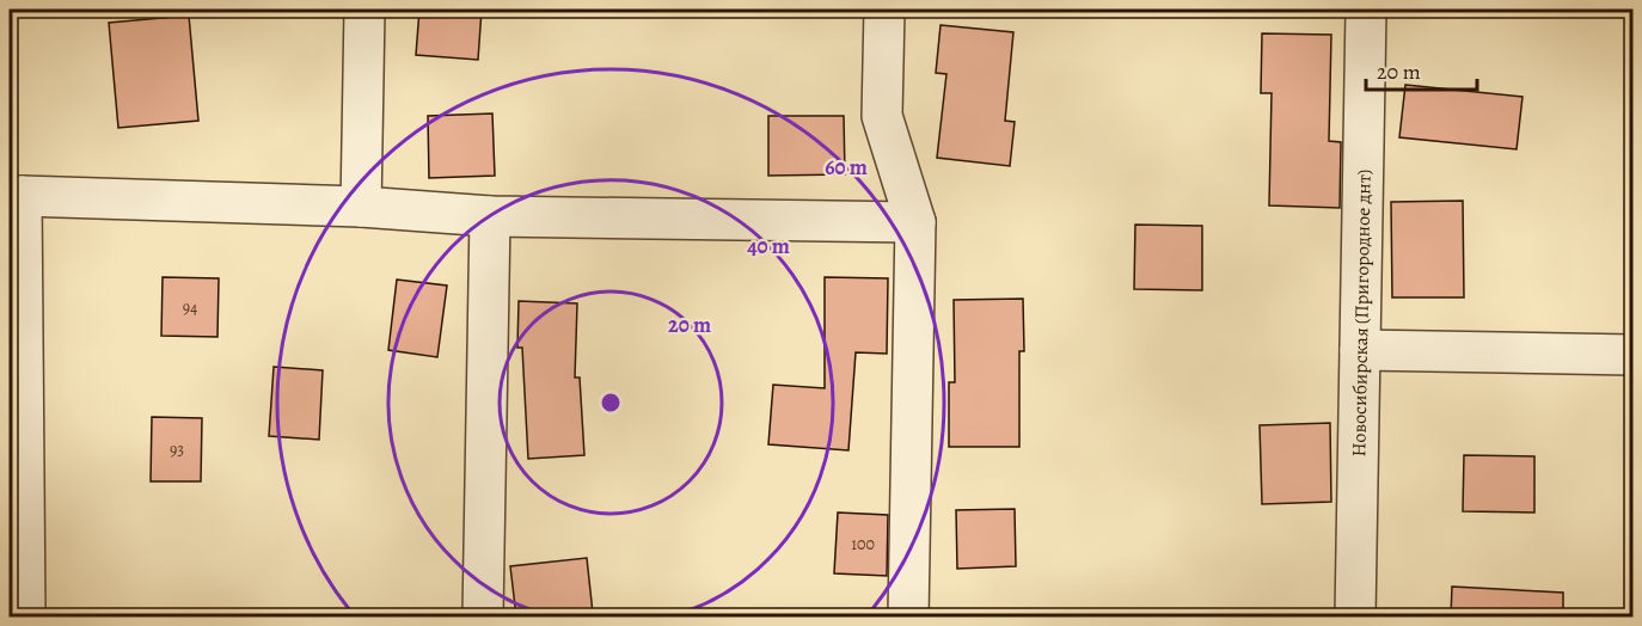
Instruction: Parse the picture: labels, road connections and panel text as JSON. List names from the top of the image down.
{
  "streets": {
    "street": ["Новосибирская (Пригородное днт)"]
  },
  "house_numbers": ["94", "93", "100"],
  "scale_bar": "20 m",
  "rings": ["60 m", "40 m", "20 m"]
}
